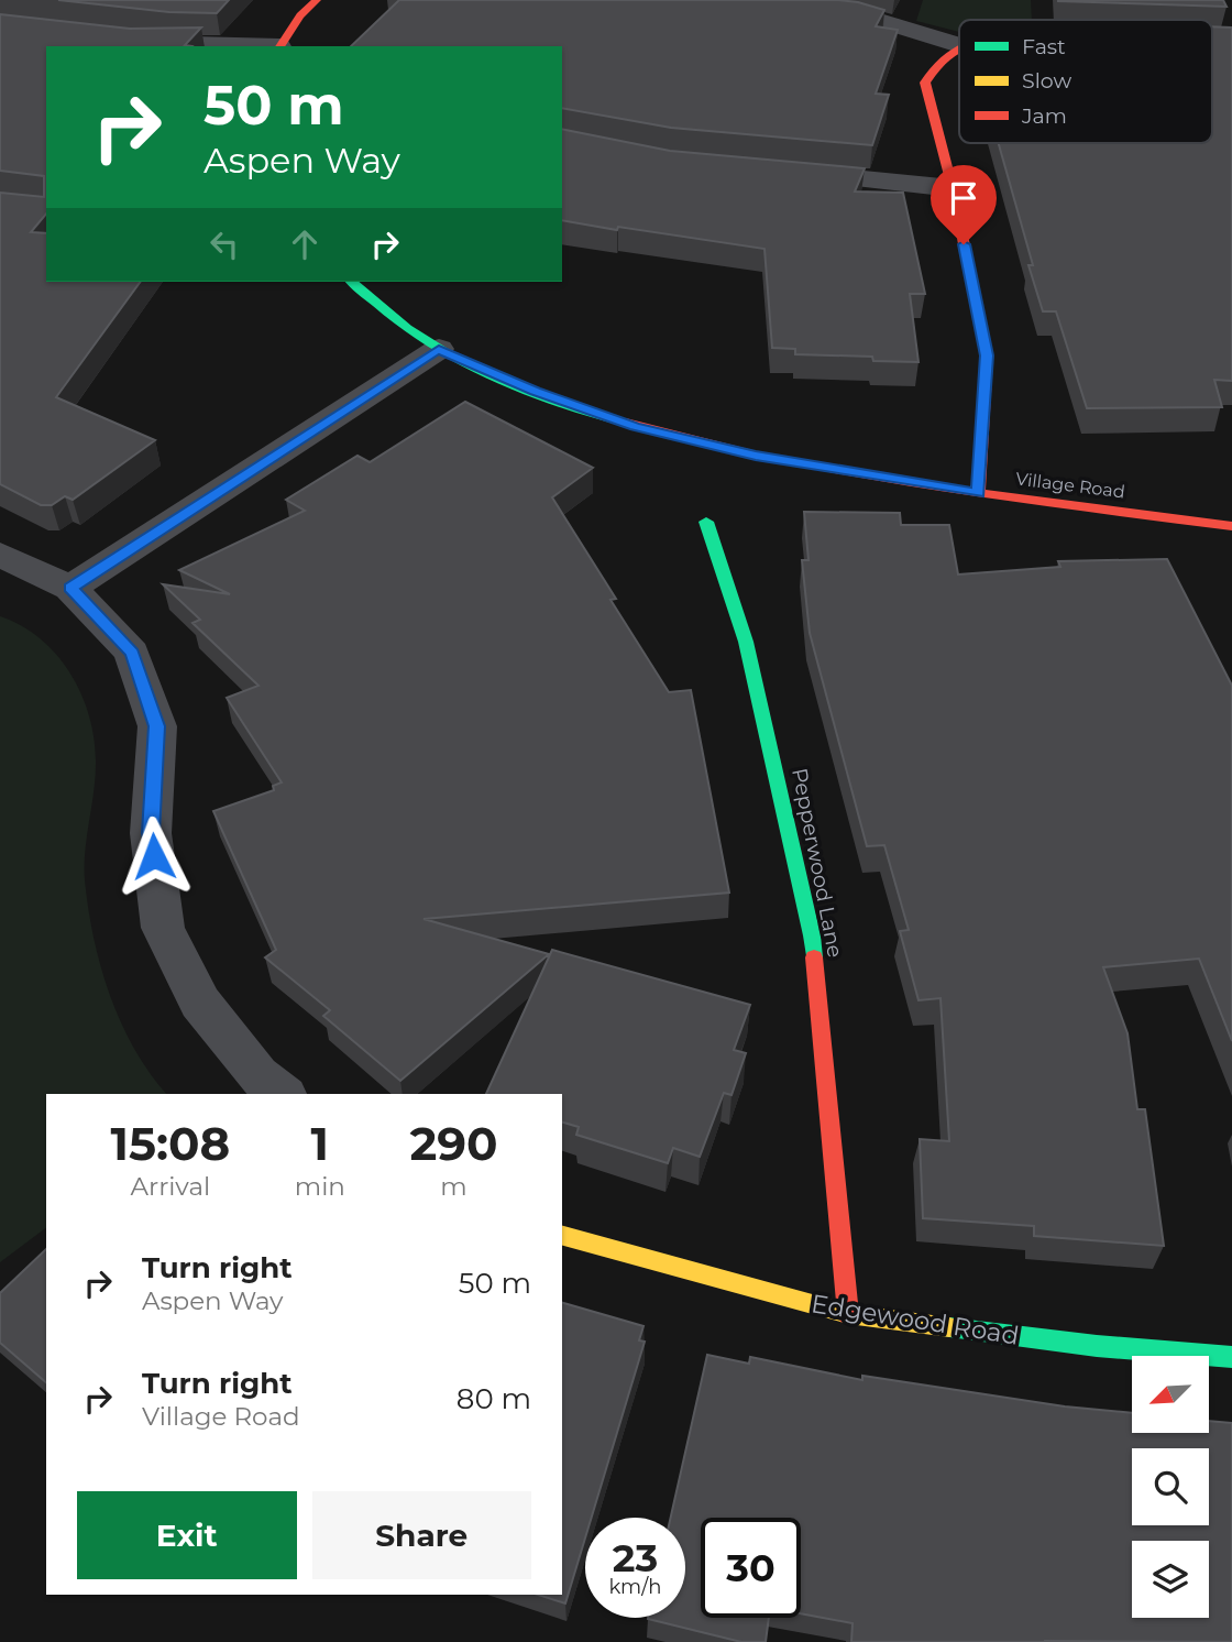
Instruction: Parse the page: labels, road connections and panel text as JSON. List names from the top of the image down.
{
  "streets": {
    "street": ["Village Road", "Pepperwood Lane", "Edgewood Road"]
  },
  "crossings": [
    ["Pepperwood Lane", "Edgewood Road"]
  ],
  "legend": ["Fast", "Slow", "Jam"],
  "north": "bottom left",
  "page": {
    "turn": ["50 m", "Aspen Way"],
    "eta": [
      "15:08",
      "Arrival",
      "1",
      "min",
      "290",
      "m"
    ],
    "list": [
      {
        "name": "Turn right",
        "note": "Aspen Way",
        "value": "50 m"
      },
      {
        "name": "Turn right",
        "note": "Village Road",
        "value": "80 m"
      }
    ],
    "buttons": ["Exit", "Share"],
    "speed": "23 km/h",
    "limit": "30"
  }
}
